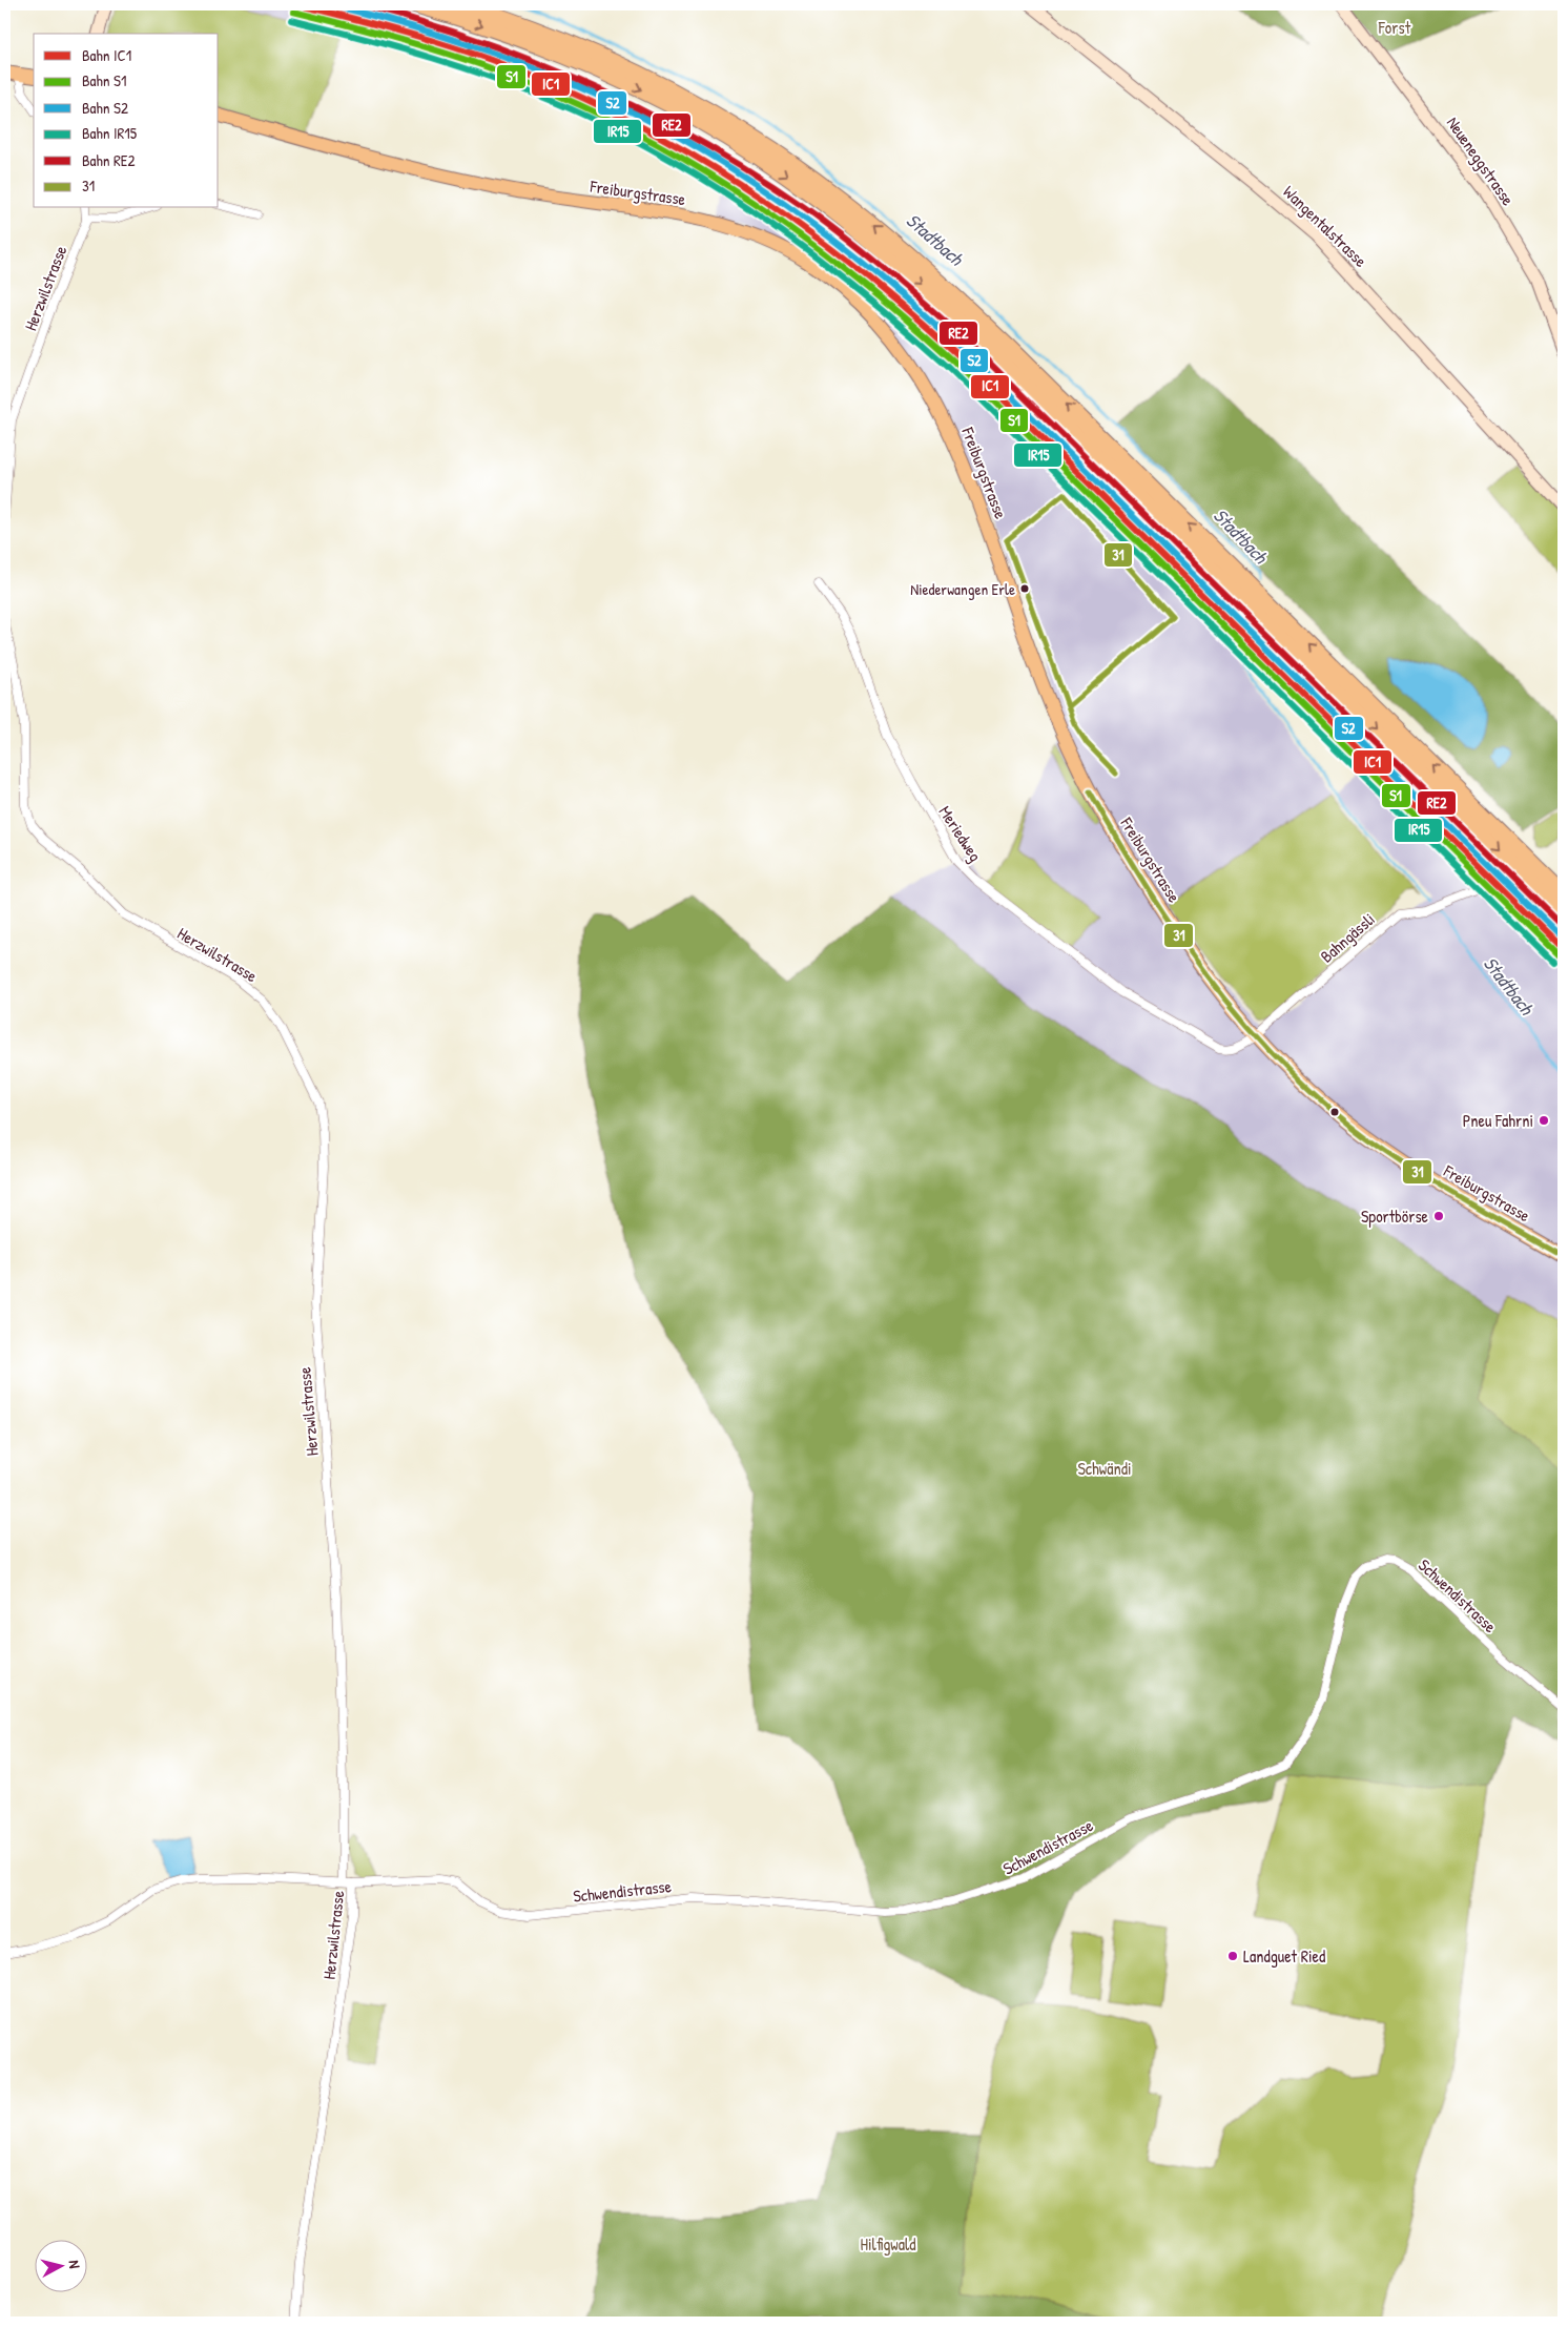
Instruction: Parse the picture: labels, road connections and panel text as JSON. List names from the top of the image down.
{
  "streets": {
    "main road": ["Freiburgstrasse"],
    "street": [
      "Neueneggstrasse",
      "Wangentalstrasse",
      "Herzwilstrasse",
      "Meriedweg",
      "Bahngässli",
      "Schwendistrasse"
    ]
  },
  "crossings": [
    ["Freiburgstrasse", "Meriedweg"],
    ["Freiburgstrasse", "Bahngässli"],
    ["Herzwilstrasse", "Schwendistrasse"],
    ["Meriedweg", "Bahngässli"]
  ],
  "water": ["Stadtbach"],
  "parks": ["Forst", "Schwändi", "Hilfigwald"],
  "places": [
    "Niederwangen Erle",
    "Pneu Fahrni",
    "Sportbörse",
    "Landguet Ried"
  ],
  "lines": [
    "rail line IC1",
    "rail line S2",
    "rail line RE2",
    "rail line S1",
    "rail line IR15",
    "transit line 31"
  ],
  "legend": [
    "Bahn IC1",
    "Bahn S1",
    "Bahn S2",
    "Bahn IR15",
    "Bahn RE2",
    "31"
  ],
  "north": "right"
}
